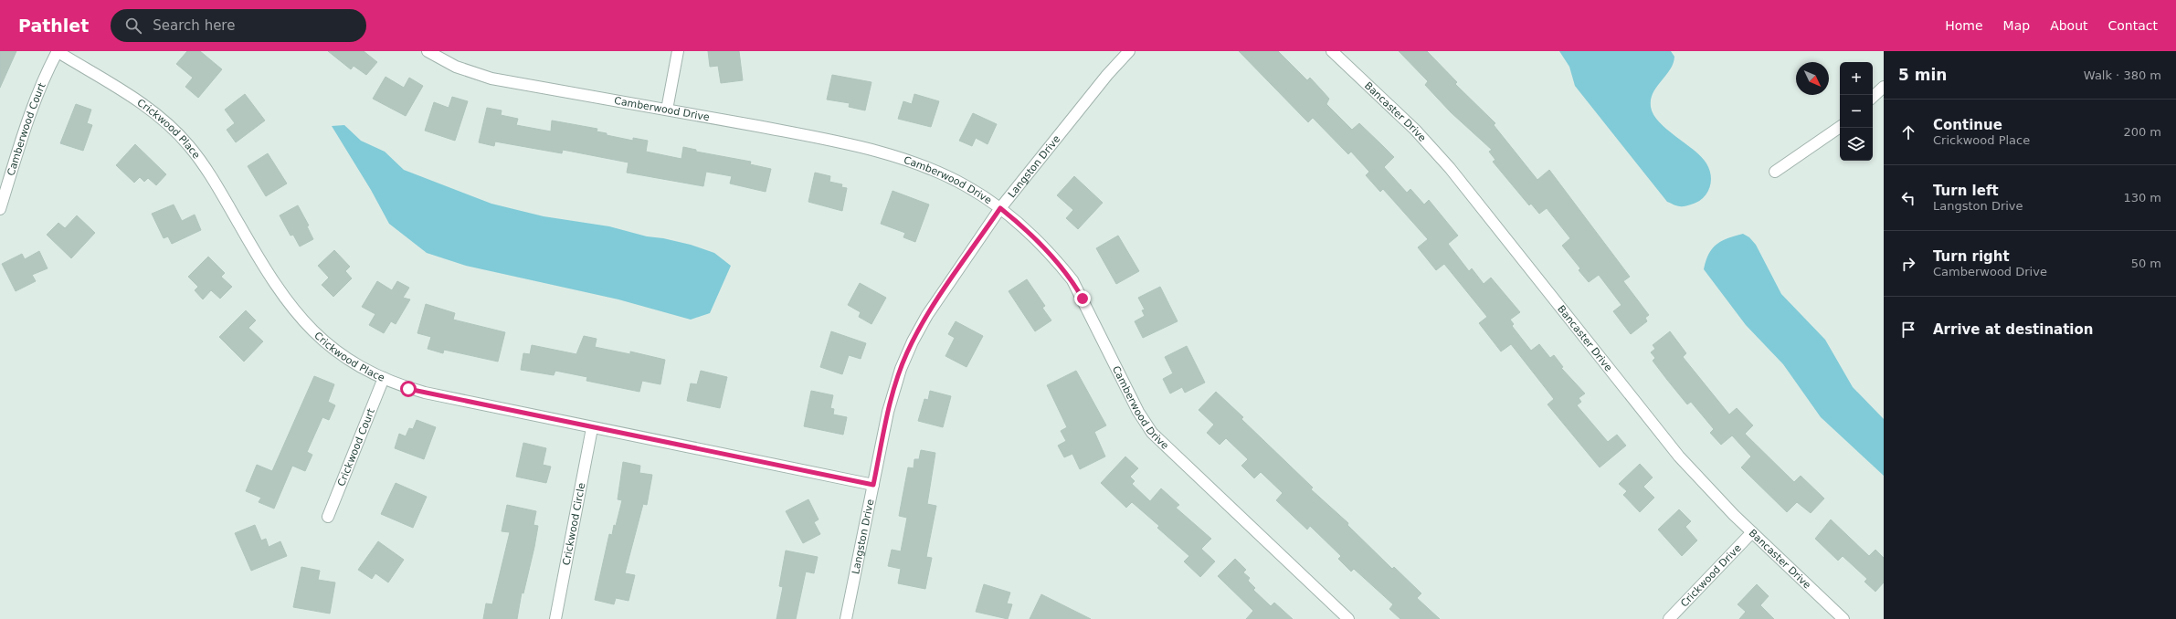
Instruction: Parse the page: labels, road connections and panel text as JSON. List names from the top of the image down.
{
  "streets": {
    "street": [
      "Camberwood Drive",
      "Bancaster Drive",
      "Camberwood Court",
      "Crickwood Place",
      "Langston Drive",
      "Crickwood Court",
      "Crickwood Circle",
      "Crickwood Drive"
    ]
  },
  "crossings": [
    ["Camberwood Drive", "Langston Drive"],
    ["Bancaster Drive", "Crickwood Drive"],
    ["Camberwood Court", "Crickwood Place"],
    ["Crickwood Place", "Langston Drive"],
    ["Crickwood Place", "Crickwood Court"],
    ["Crickwood Place", "Crickwood Circle"]
  ],
  "north": "bottom right",
  "page": {
    "header": "Pathlet",
    "search": "Search here",
    "nav": [
      "Home",
      "Map",
      "About",
      "Contact"
    ],
    "heading": ["5 min", "Walk · 380 m"],
    "map_buttons": ["+", "−"],
    "list": [
      ["Continue", "Crickwood Place", "200 m"],
      ["Turn left", "Langston Drive", "130 m"],
      ["Turn right", "Camberwood Drive", "50 m"],
      "Arrive at destination"
    ]
  }
}
